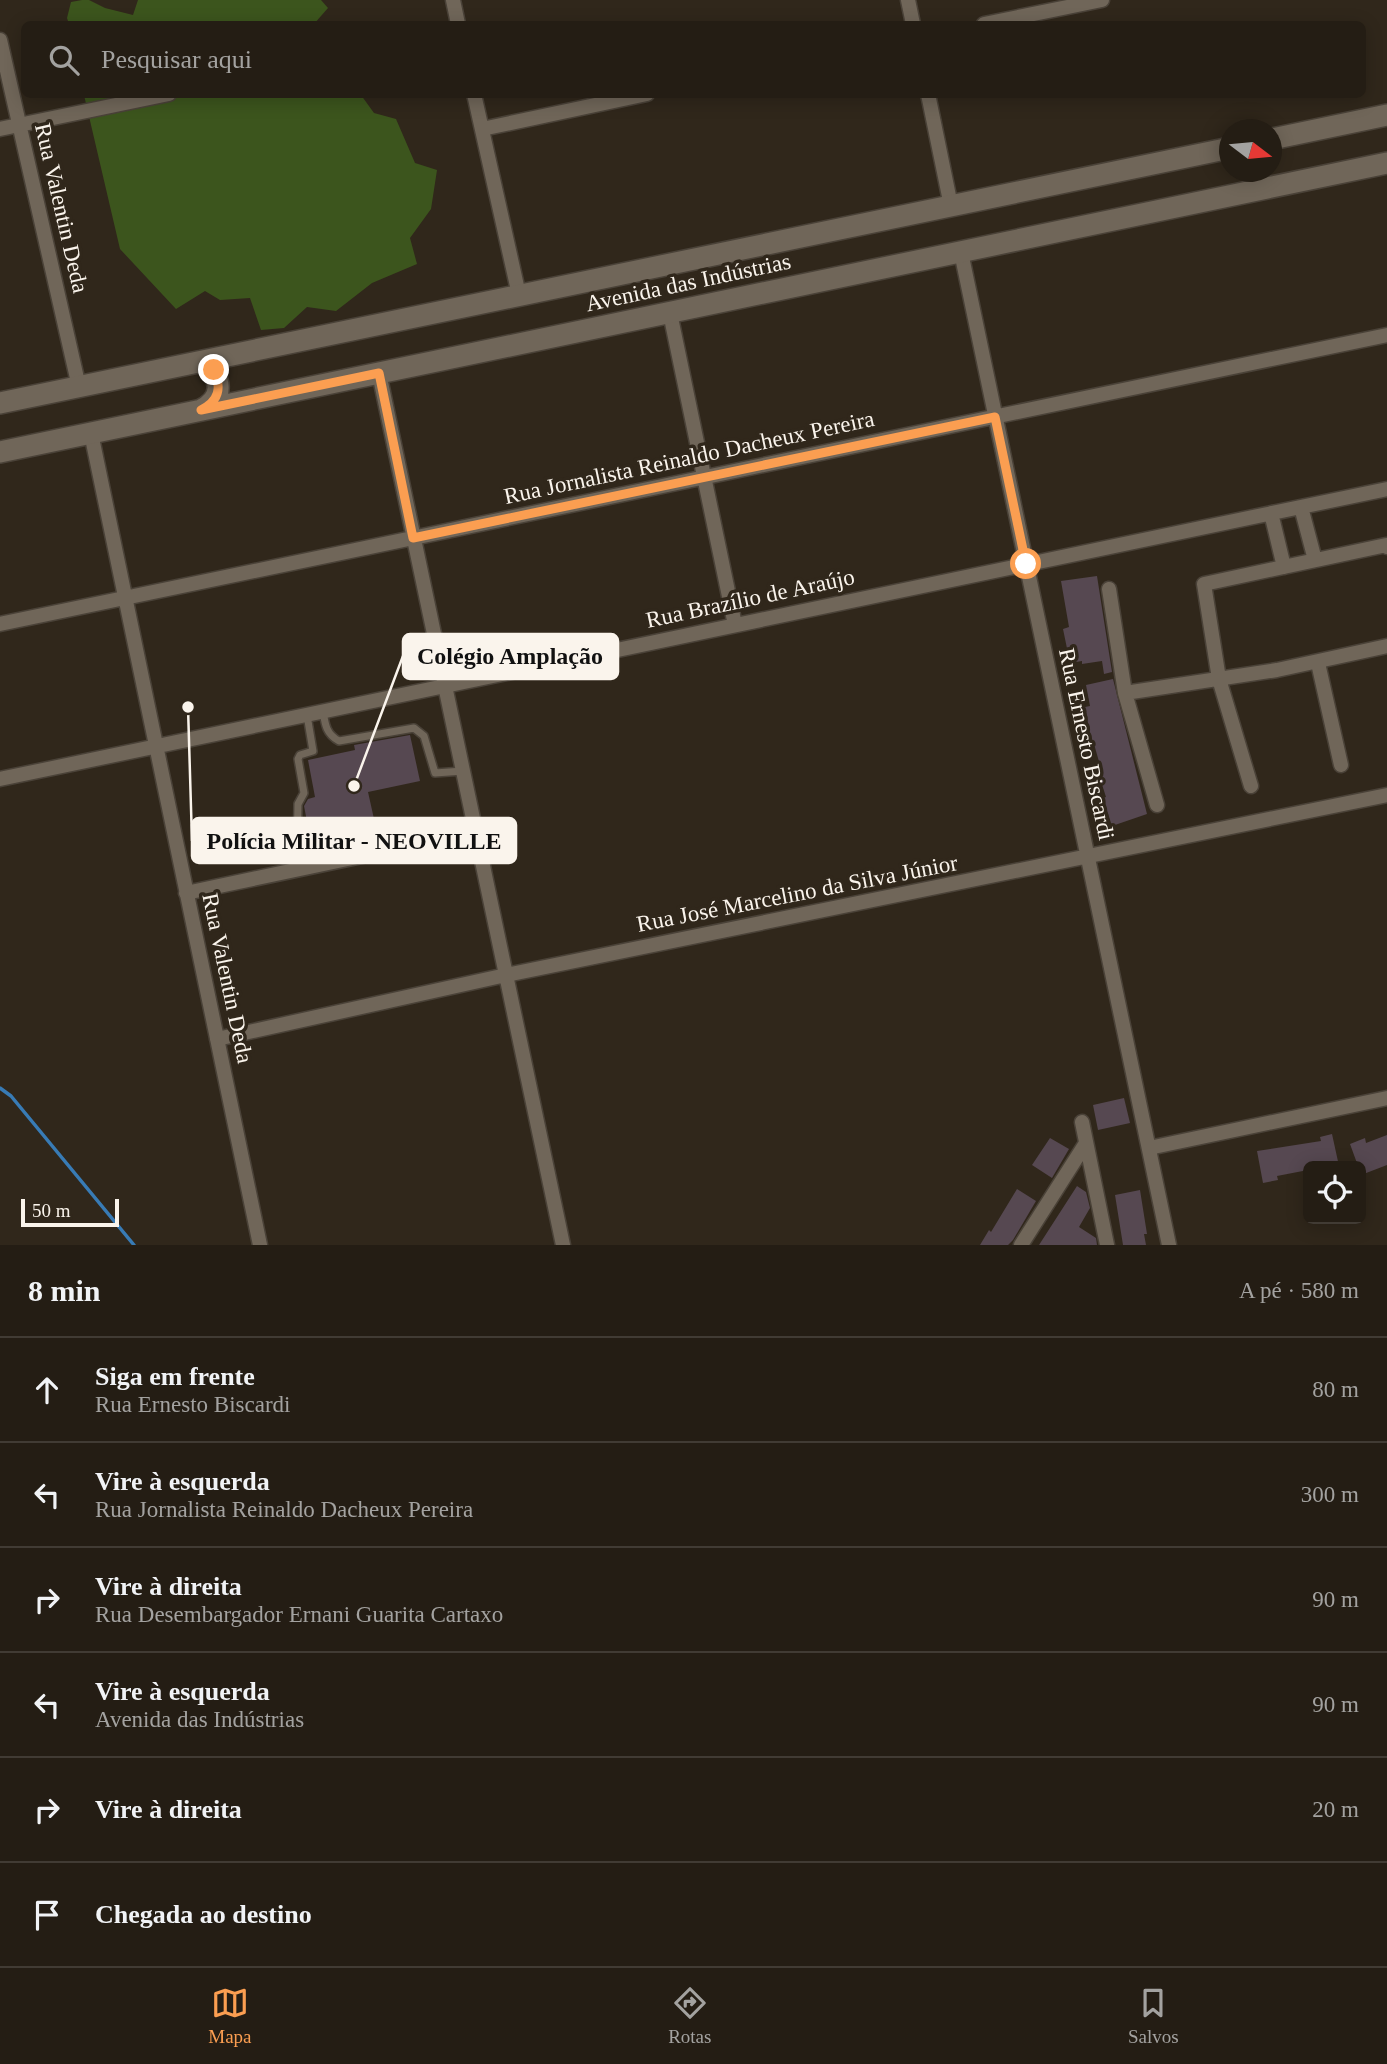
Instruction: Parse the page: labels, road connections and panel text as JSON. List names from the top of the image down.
{
  "streets": {
    "main road": ["Avenida das Indústrias"],
    "street": [
      "Rua Valentin Deda",
      "Rua Jornalista Reinaldo Dacheux Pereira",
      "Rua Brazílio de Araújo",
      "Rua Ernesto Biscardi",
      "Rua José Marcelino da Silva Júnior"
    ]
  },
  "crossings": [
    ["Rua Valentin Deda", "Avenida das Indústrias"],
    ["Rua Valentin Deda", "Rua Jornalista Reinaldo Dacheux Pereira"],
    ["Rua Valentin Deda", "Rua Brazílio de Araújo"],
    ["Rua Valentin Deda", "Rua José Marcelino da Silva Júnior"],
    ["Avenida das Indústrias", "Rua Ernesto Biscardi"],
    ["Rua Jornalista Reinaldo Dacheux Pereira", "Rua Ernesto Biscardi"],
    ["Rua Brazílio de Araújo", "Rua Ernesto Biscardi"],
    ["Rua Ernesto Biscardi", "Rua José Marcelino da Silva Júnior"]
  ],
  "places": ["Polícia Militar - NEOVILLE", "Colégio Amplação"],
  "scale_bar": "50 m",
  "north": "right",
  "page": {
    "search": "Pesquisar aqui",
    "scale": "50 m",
    "heading": ["8 min", "A pé · 580 m"],
    "list": [
      ["Siga em frente", "Rua Ernesto Biscardi", "80 m"],
      ["Vire à esquerda", "Rua Jornalista Reinaldo Dacheux Pereira", "300 m"],
      ["Vire à direita", "Rua Desembargador Ernani Guarita Cartaxo", "90 m"],
      ["Vire à esquerda", "Avenida das Indústrias", "90 m"],
      ["Vire à direita", "20 m"],
      "Chegada ao destino"
    ],
    "nav": ["Mapa", "Rotas", "Salvos"]
  }
}
